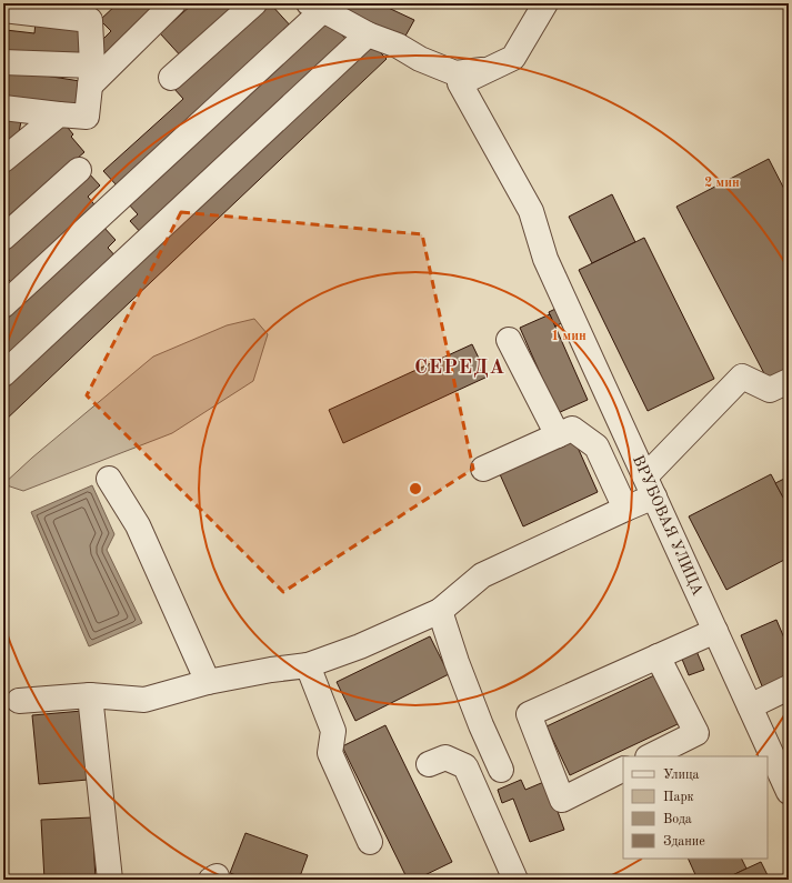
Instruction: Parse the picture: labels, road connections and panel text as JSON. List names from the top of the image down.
{
  "streets": {
    "street": ["ВРУБОВАЯ УЛИЦА"]
  },
  "districts": ["СЕРЕДА"],
  "legend": [
    "Улица",
    "Парк",
    "Вода",
    "Здание"
  ],
  "rings": ["2 мин", "1 мин"]
}
